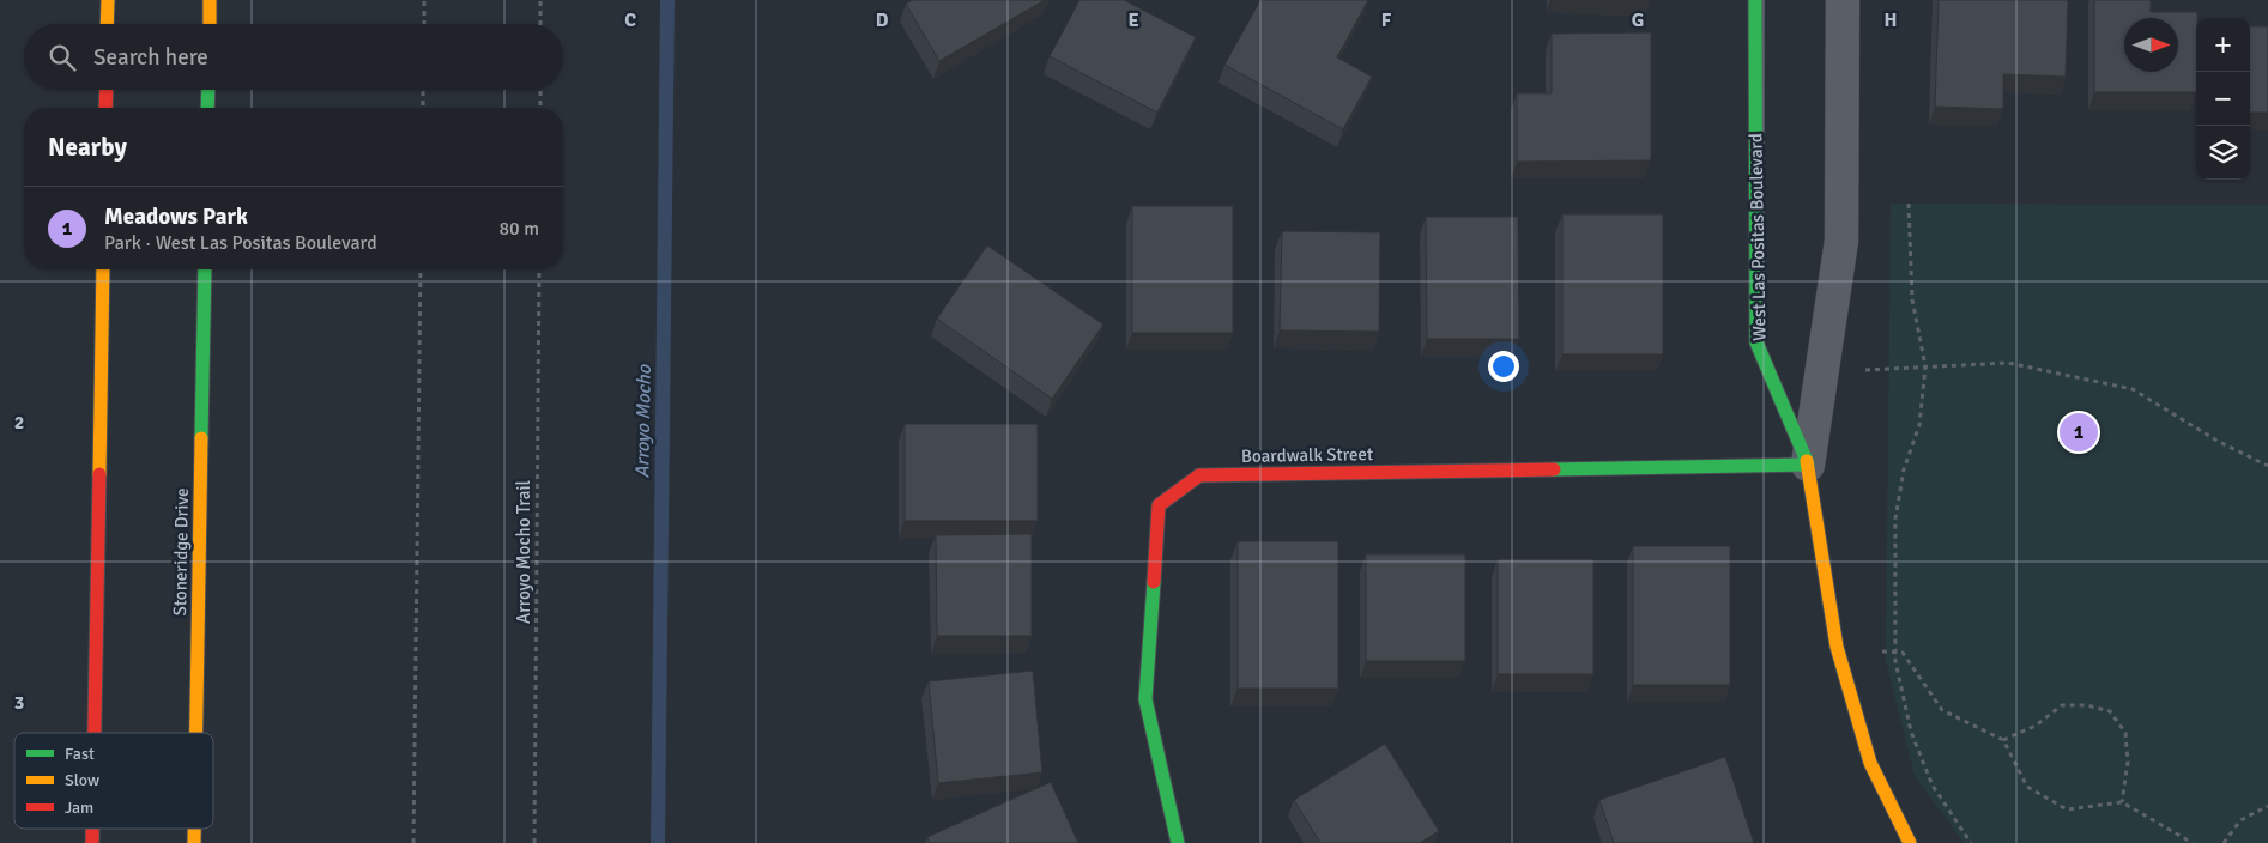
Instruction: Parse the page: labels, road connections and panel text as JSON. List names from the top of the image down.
{
  "streets": {
    "street": ["West Las Positas Boulevard", "Boardwalk Street", "Stoneridge Drive"],
    "path": ["Arroyo Mocho Trail"]
  },
  "crossings": [
    ["West Las Positas Boulevard", "Boardwalk Street"]
  ],
  "water": ["Arroyo Mocho"],
  "legend": ["Fast", "Slow", "Jam"],
  "north": "right",
  "page": {
    "map_buttons": ["+", "−"],
    "search": "Search here",
    "heading": "Nearby",
    "list": [
      {
        "mark": "1",
        "name": "Meadows Park",
        "note": "Park · West Las Positas Boulevard",
        "value": "80 m"
      }
    ],
    "pins": "1"
  },
  "grid": {
    "columns": [
      "C",
      "D",
      "E",
      "F",
      "G",
      "H"
    ],
    "rows": ["2", "3"]
  }
}
